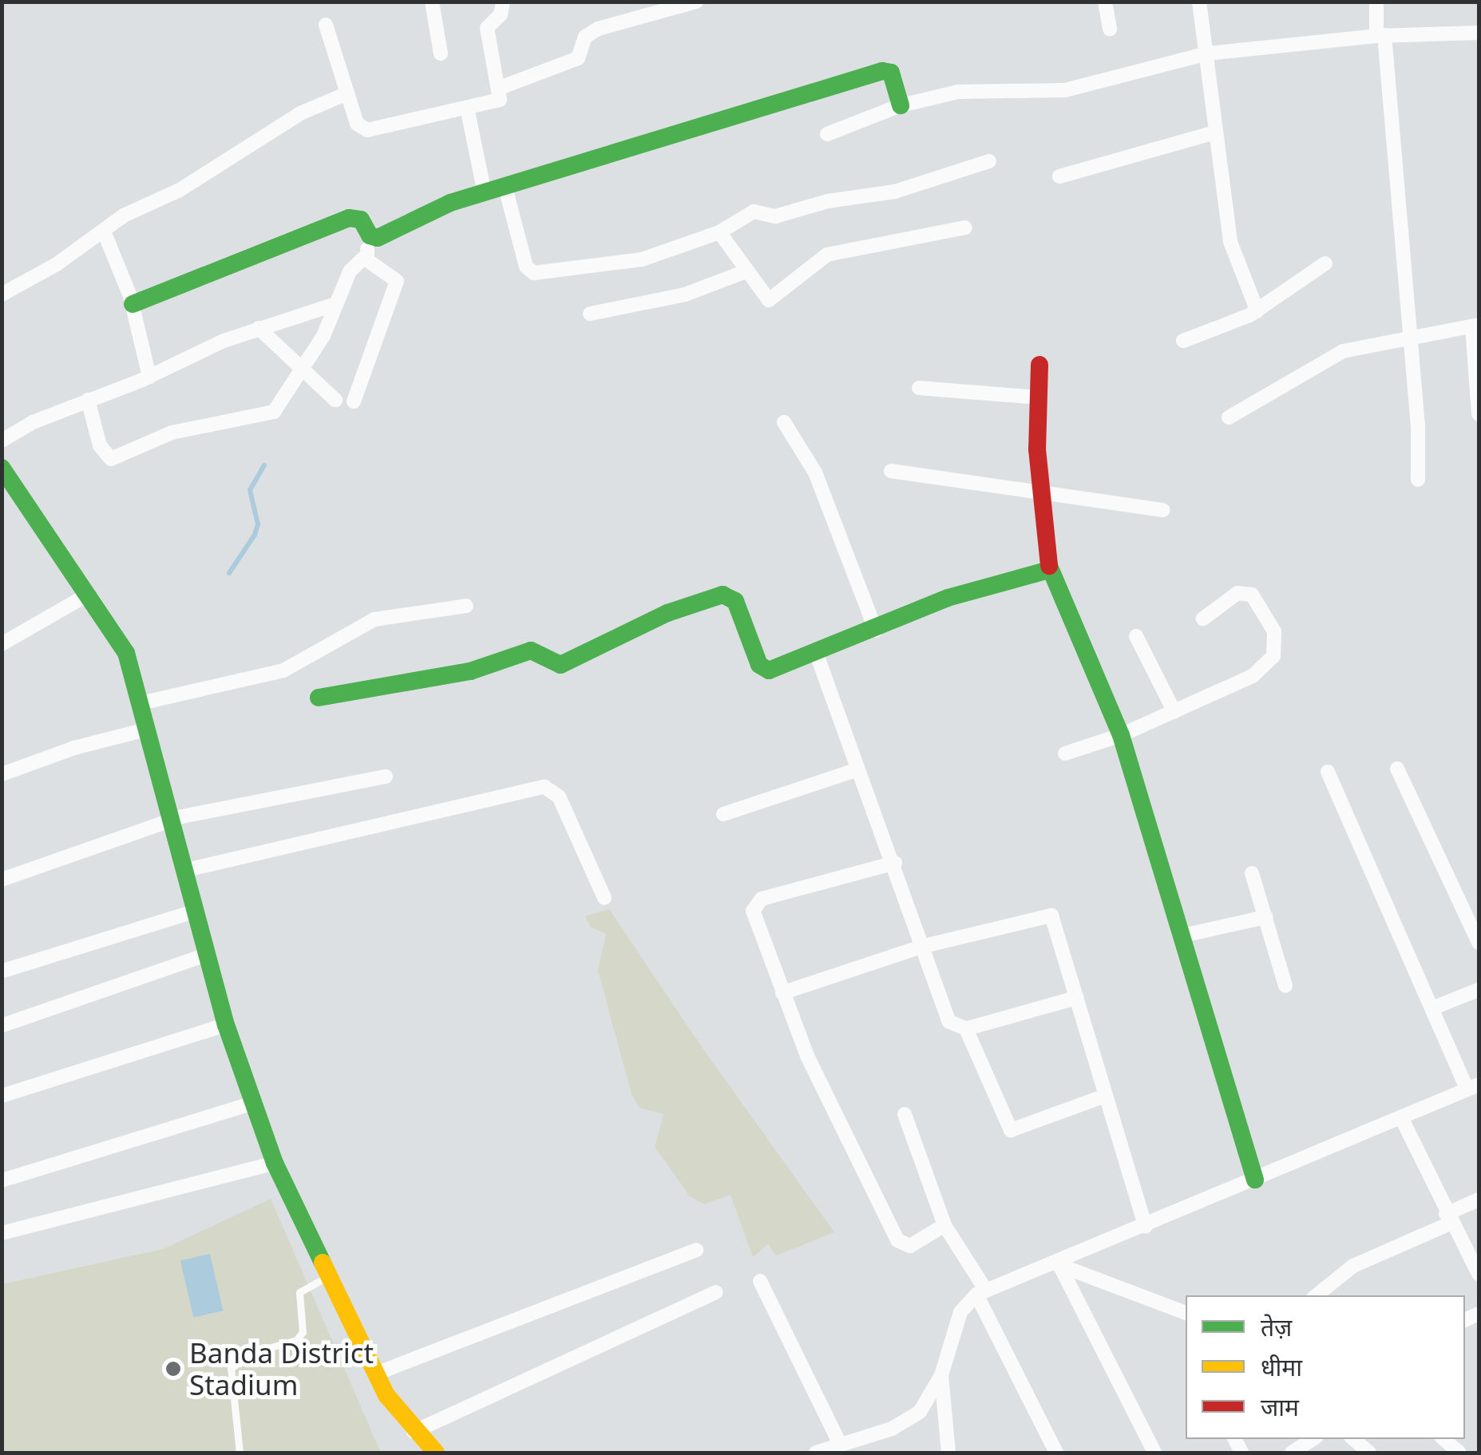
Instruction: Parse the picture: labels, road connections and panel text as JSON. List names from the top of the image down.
{
  "places": ["Banda District Stadium"],
  "legend": ["तेज़", "धीमा", "जाम"]
}
